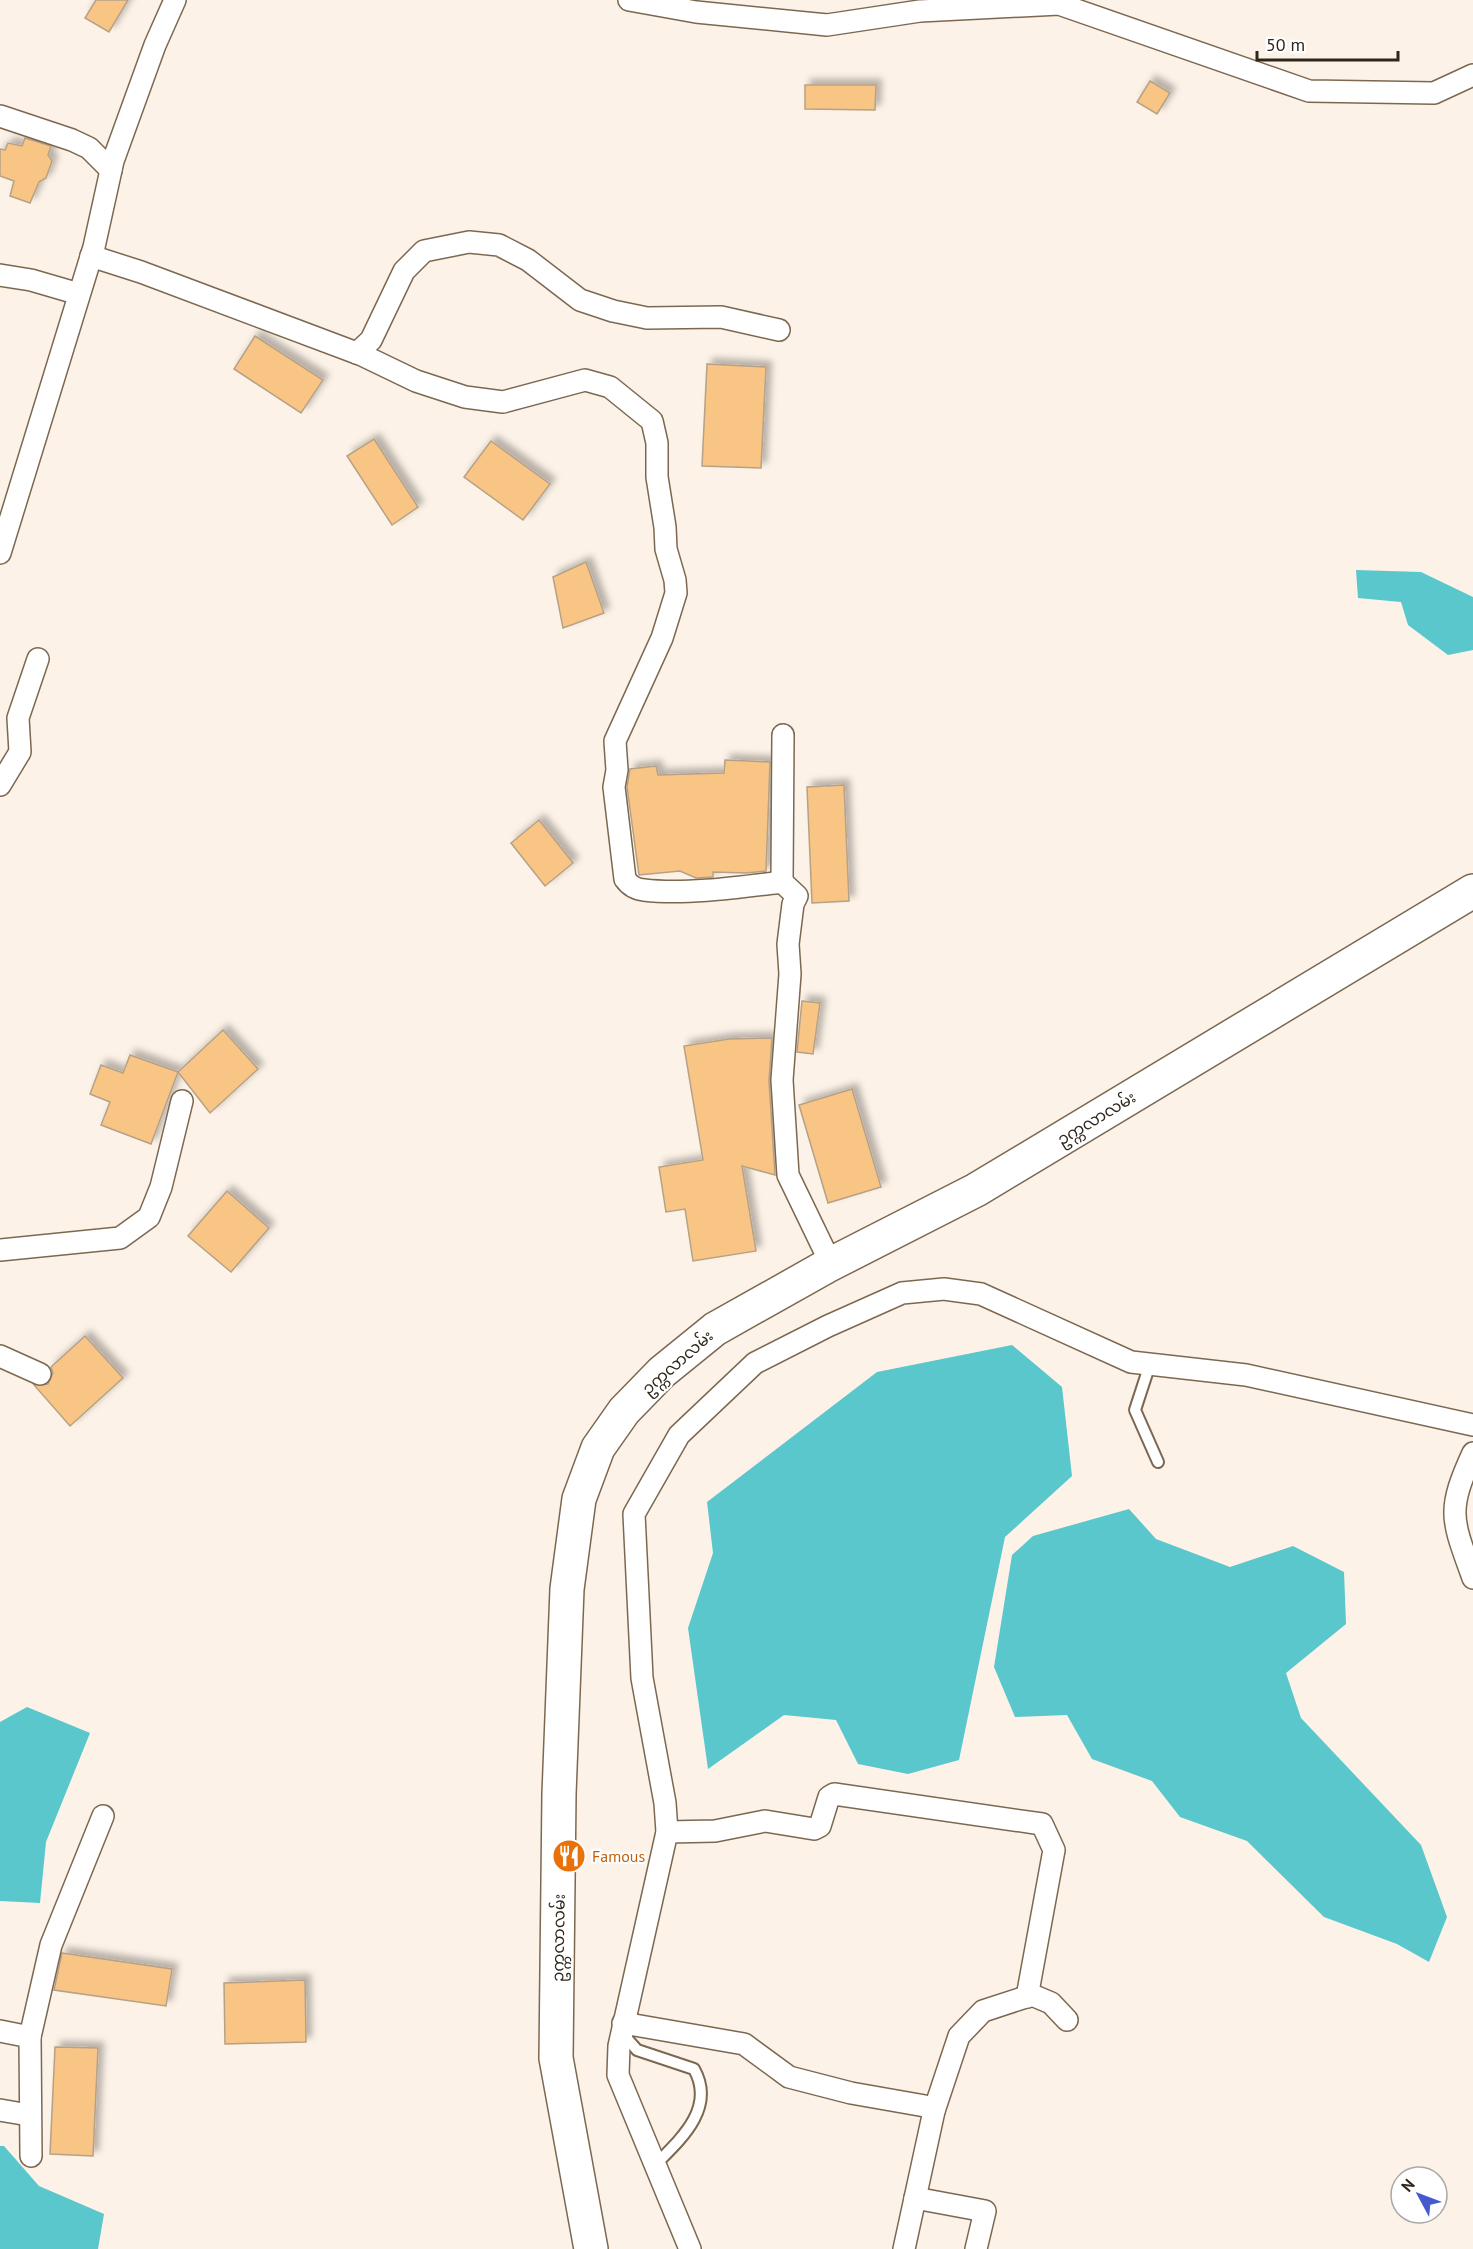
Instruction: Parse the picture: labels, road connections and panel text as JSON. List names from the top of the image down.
{
  "streets": {
    "main road": ["ဥက္ကလာလမ်း"]
  },
  "places": {
    "restaurant": ["Famous"]
  },
  "scale_bar": "50 m",
  "north": "top left"
}
